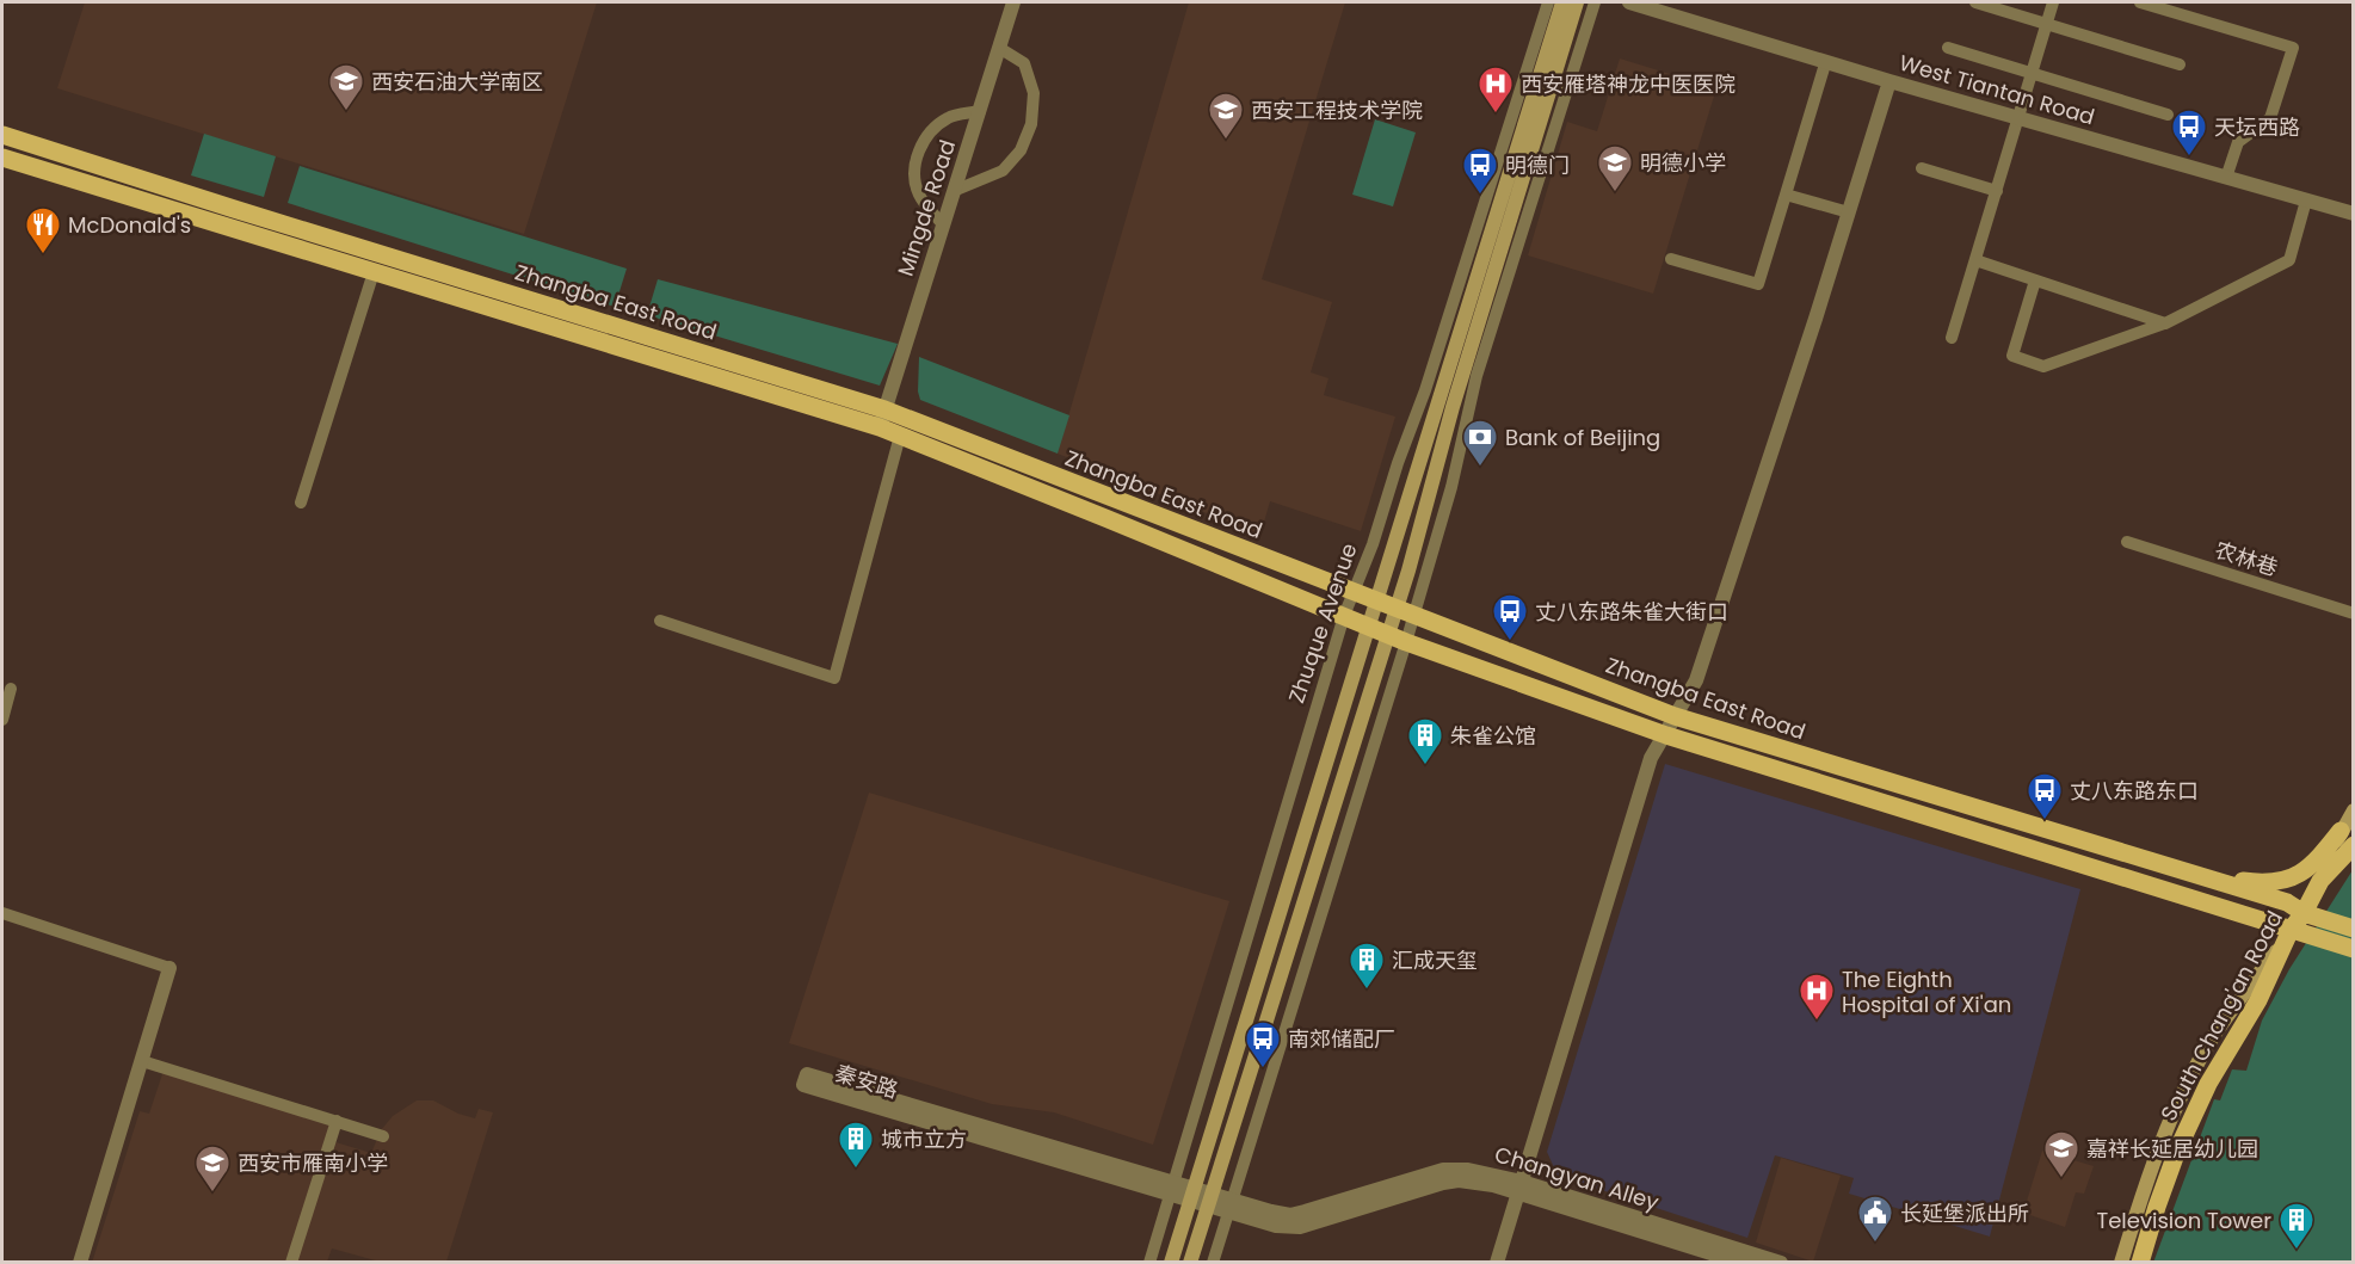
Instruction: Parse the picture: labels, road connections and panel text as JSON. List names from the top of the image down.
{
  "streets": {
    "main road": ["Zhangba East Road", "Zhuque Avenue", "South Chang'an Road"],
    "street": [
      "West Tiantan Road",
      "Mingde Road",
      "农林巷",
      "秦安路",
      "Changyan Alley"
    ]
  },
  "crossings": [
    ["Mingde Road", "Zhangba East Road"],
    ["Zhangba East Road", "Zhuque Avenue"],
    ["Zhangba East Road", "South Chang'an Road"],
    ["Zhuque Avenue", "秦安路"],
    ["Zhuque Avenue", "Changyan Alley"],
    ["秦安路", "Changyan Alley"]
  ],
  "places": {
    "school or university": [
      "西安石油大学南区",
      "西安工程技术学院",
      "明德小学",
      "嘉祥长延居幼儿园",
      "西安市雁南小学"
    ],
    "hospital": ["西安雁塔神龙中医医院", "The Eighth Hospital of Xi'an"],
    "bus stop": [
      "天坛西路",
      "明德门",
      "丈八东路朱雀大街口",
      "丈八东路东口",
      "南郊储配厂"
    ],
    "restaurant": ["McDonald's"],
    "bank": ["Bank of Beijing"],
    "building": [
      "朱雀公馆",
      "汇成天玺",
      "城市立方",
      "Television Tower"
    ],
    "public building": ["长延堡派出所"]
  }
}
